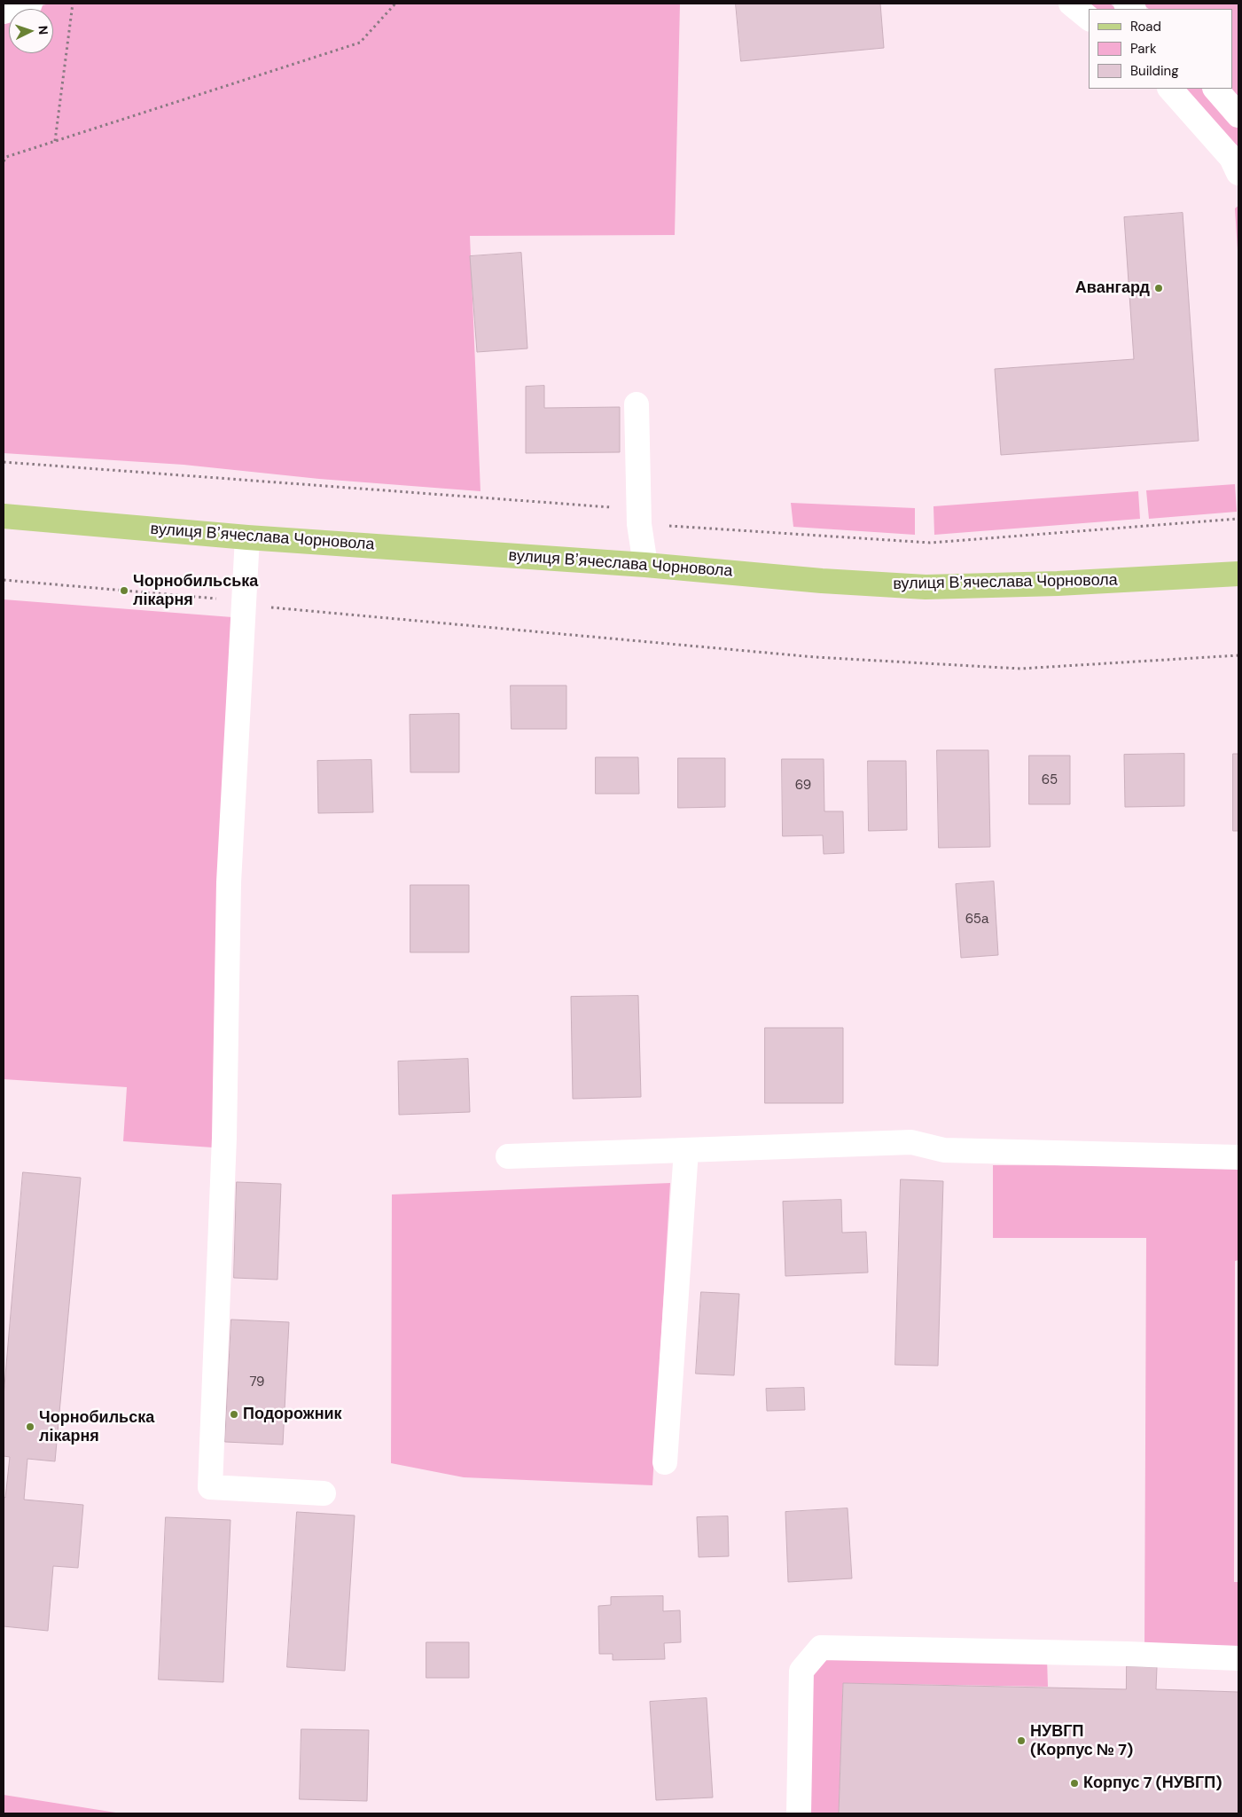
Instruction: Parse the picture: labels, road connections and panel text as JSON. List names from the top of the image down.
{
  "streets": {
    "main road": ["вулиця Вʼячеслава Чорновола"]
  },
  "places": [
    "Авангард",
    "Чорнобильська лікарня",
    "Подорожник",
    "Чорнобильска лікарня",
    "НУВГП (Корпус № 7)",
    "Корпус 7 (НУВГП)"
  ],
  "house_numbers": [
    "65",
    "69",
    "65а",
    "79"
  ],
  "legend": ["Road", "Park", "Building"],
  "north": "right"
}
